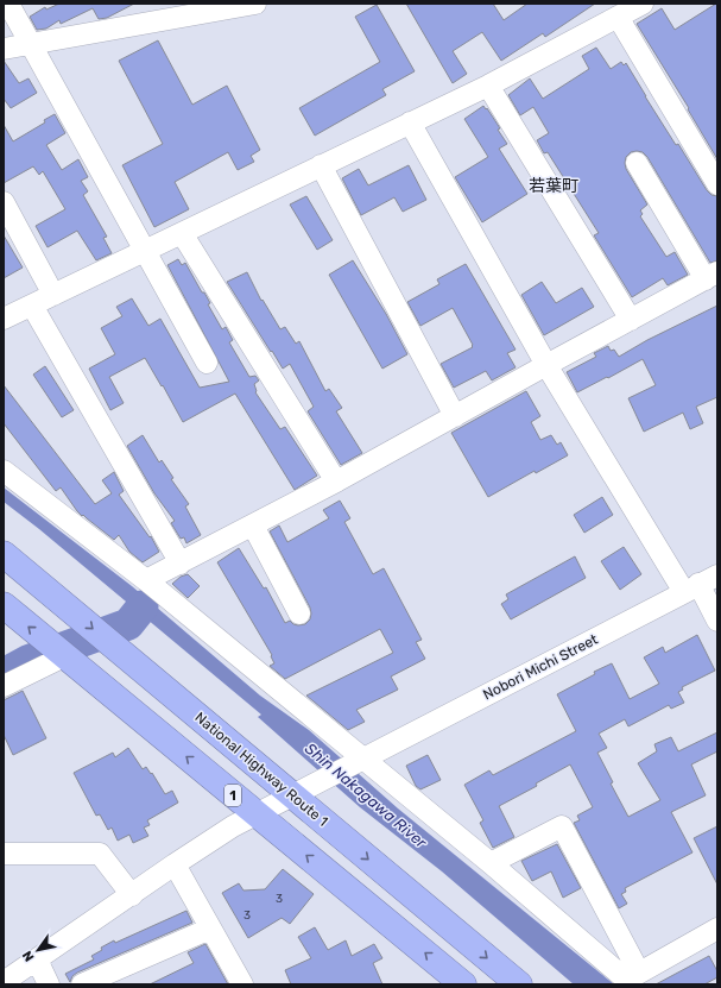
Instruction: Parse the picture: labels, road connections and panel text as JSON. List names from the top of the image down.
{
  "streets": {
    "highway": ["National Highway Route 1", "1"],
    "street": ["Nobori Michi Street"]
  },
  "crossings": [
    ["Nobori Michi Street", "National Highway Route 1"],
    ["Nobori Michi Street", "1"]
  ],
  "districts": ["若葉町"],
  "water": ["Shin Nakagawa River"],
  "house_numbers": ["3", "3"],
  "north": "bottom left"
}
